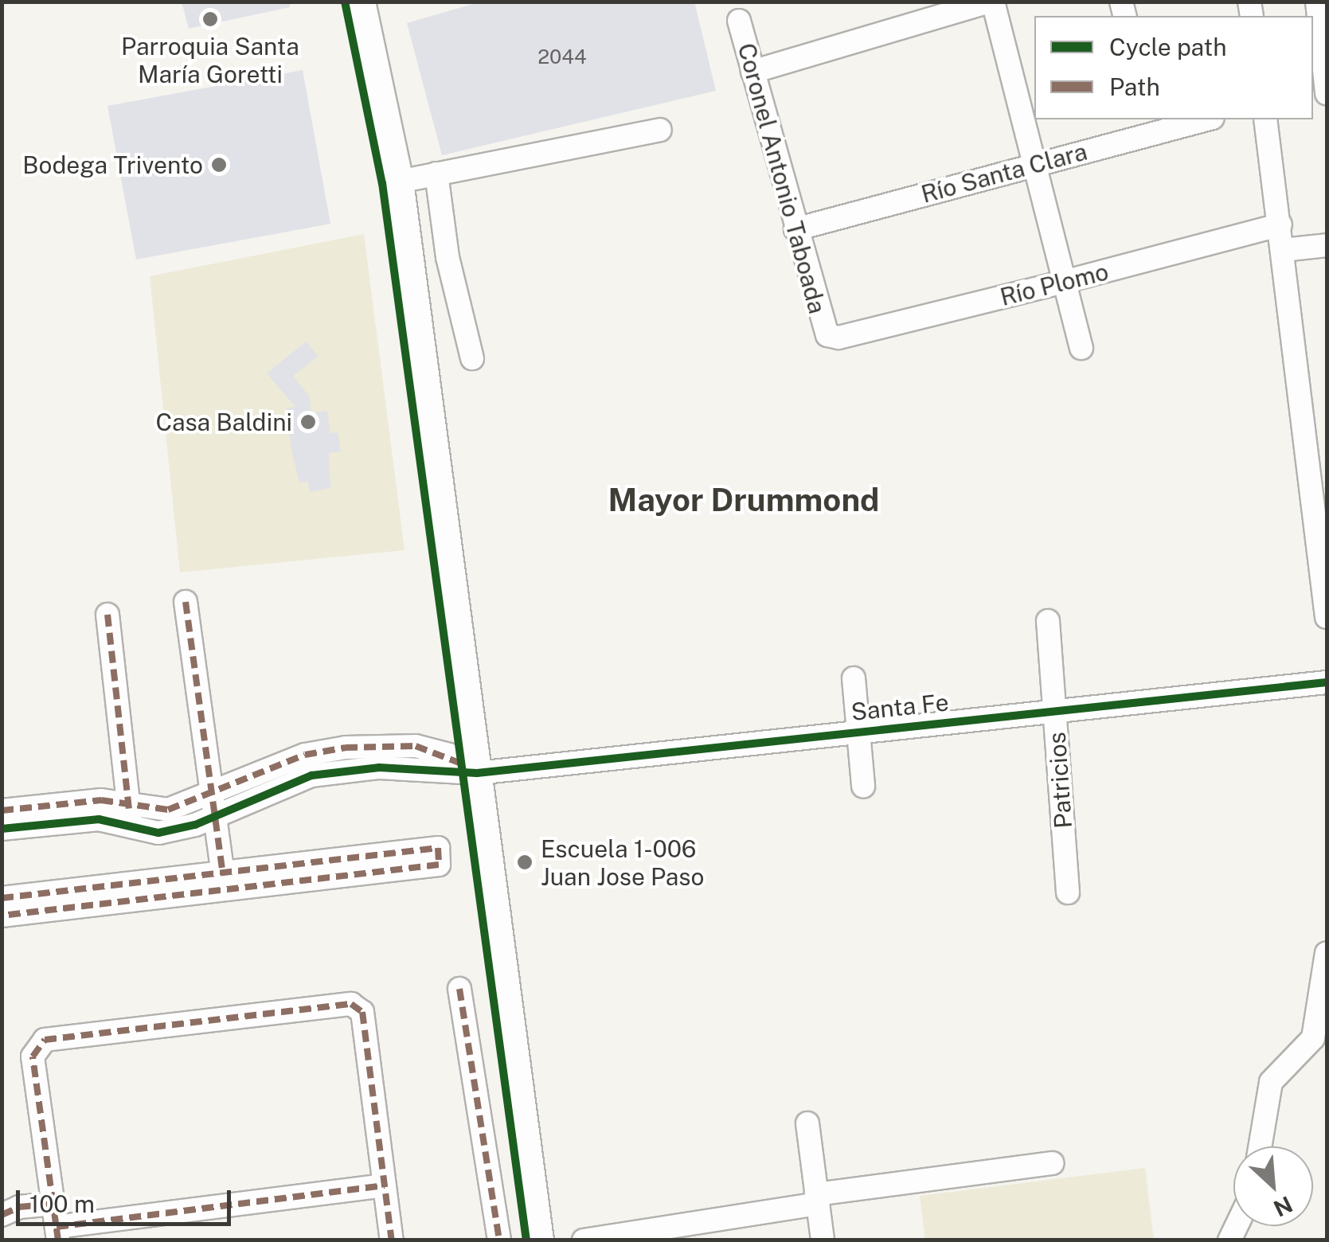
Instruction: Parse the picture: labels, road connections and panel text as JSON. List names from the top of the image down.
{
  "streets": {
    "street": [
      "Río Santa Clara",
      "Coronel Antonio Taboada",
      "Río Plomo",
      "Santa Fe",
      "Patricios"
    ]
  },
  "crossings": [
    ["Río Santa Clara", "Coronel Antonio Taboada"],
    ["Coronel Antonio Taboada", "Río Plomo"],
    ["Santa Fe", "Patricios"]
  ],
  "districts": ["Mayor Drummond"],
  "places": [
    "Parroquia Santa María Goretti",
    "Bodega Trivento",
    "Casa Baldini",
    "Escuela 1-006 Juan Jose Paso"
  ],
  "house_numbers": ["2044"],
  "legend": ["Cycle path", "Path"],
  "scale_bar": "100 m",
  "north": "bottom right"
}
